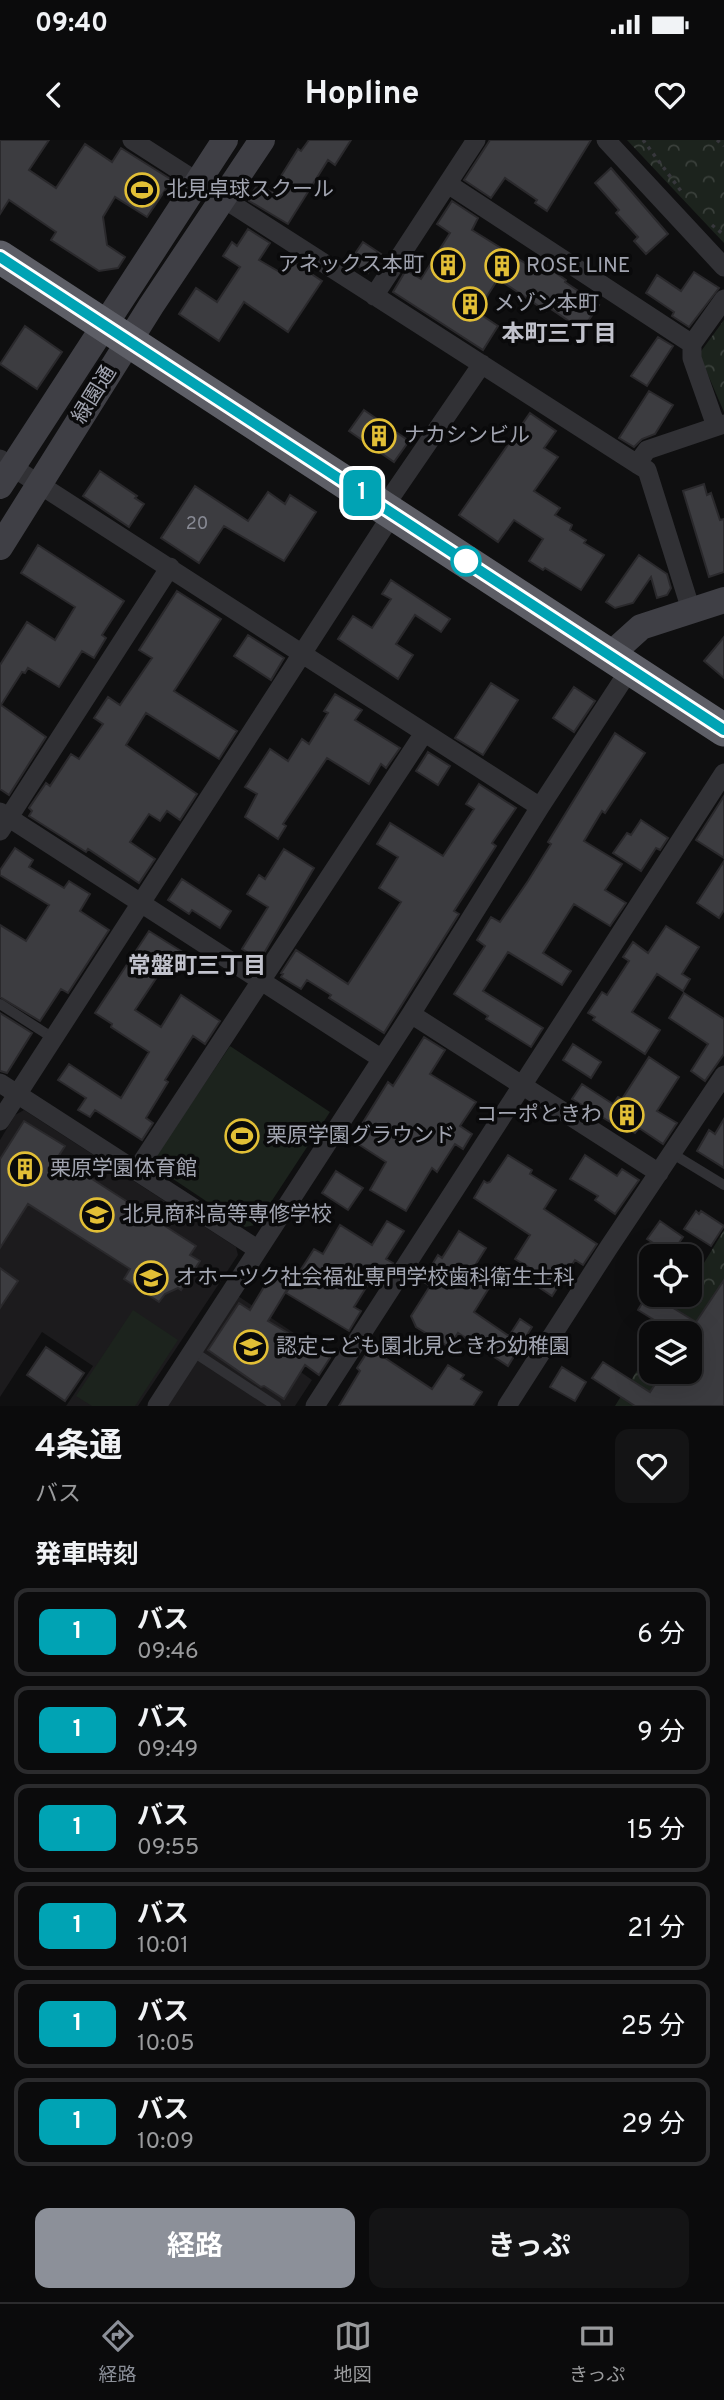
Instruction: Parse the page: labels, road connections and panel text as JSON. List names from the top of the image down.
{
  "streets": {
    "street": ["緑園通"]
  },
  "districts": ["本町三丁目", "常盤町三丁目"],
  "places": {
    "sports": ["北見卓球スクール", "栗原学園グラウンド"],
    "building": [
      "アネックス本町",
      "ROSE LINE",
      "メゾン本町",
      "ナカシンビル",
      "コーポときわ",
      "栗原学園体育館"
    ],
    "school or university": ["北見商科高等専修学校", "オホーツク社会福祉専門学校歯科衛生士科", "認定こども園北見ときわ幼稚園"]
  },
  "lines": ["bus line 1"],
  "house_numbers": ["20"],
  "page": {
    "status": "09:40",
    "header": "Hopline",
    "on_map": "1",
    "heading": [
      ["4条通", "バス"],
      "発車時刻"
    ],
    "list": [
      {
        "mark": "1",
        "name": "バス",
        "note": "09:46",
        "value": "6 分"
      },
      {
        "mark": "1",
        "name": "バス",
        "note": "09:49",
        "value": "9 分"
      },
      {
        "mark": "1",
        "name": "バス",
        "note": "09:55",
        "value": "15 分"
      },
      {
        "mark": "1",
        "name": "バス",
        "note": "10:01",
        "value": "21 分"
      },
      {
        "mark": "1",
        "name": "バス",
        "note": "10:05",
        "value": "25 分"
      },
      {
        "mark": "1",
        "name": "バス",
        "note": "10:09",
        "value": "29 分"
      }
    ],
    "buttons": ["経路", "きっぷ"],
    "tabs": ["経路", "地図", "きっぷ"]
  }
}
